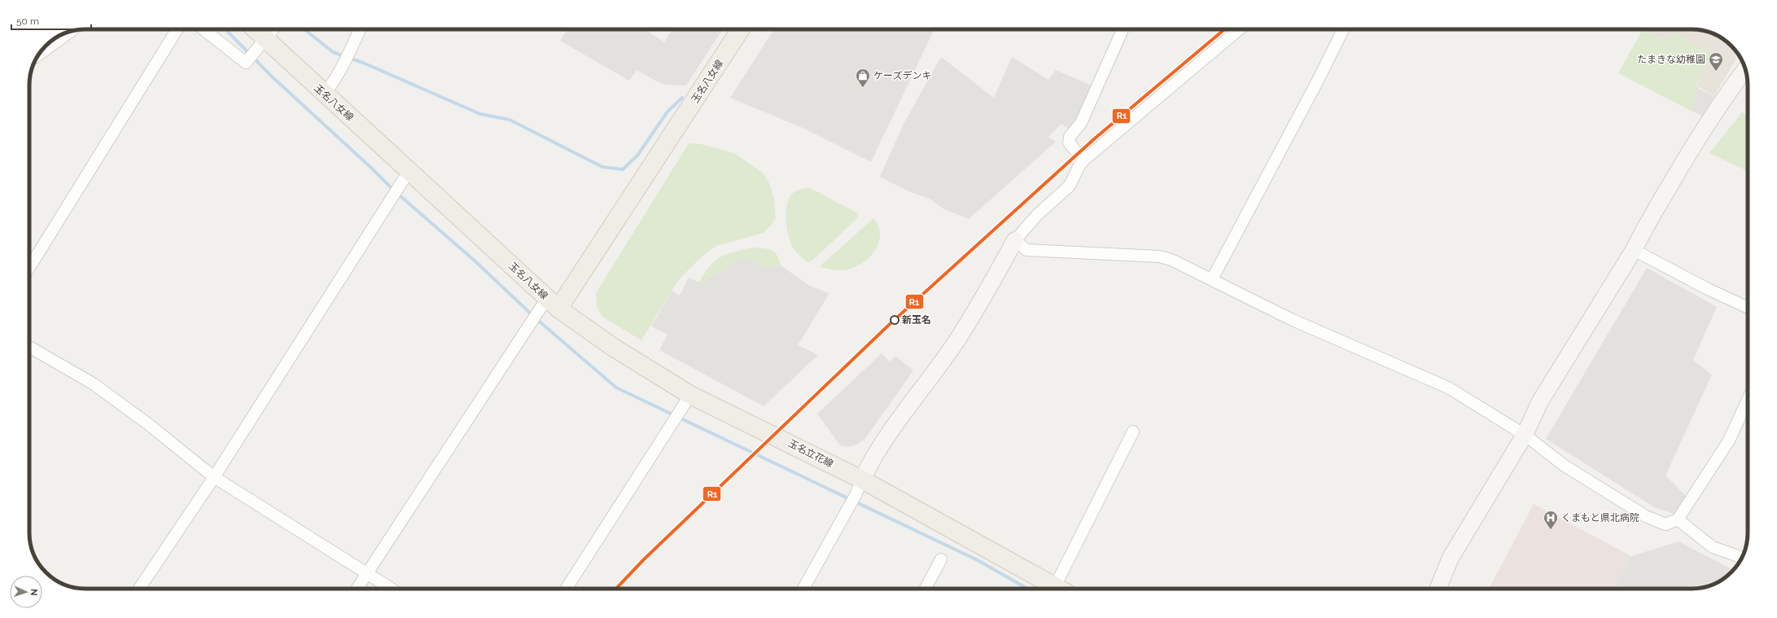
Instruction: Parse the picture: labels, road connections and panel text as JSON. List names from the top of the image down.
{
  "streets": {
    "main road": ["玉名八女線", "玉名立花線"]
  },
  "crossings": [
    ["玉名八女線", "玉名立花線"]
  ],
  "places": {
    "school or university": ["たまきな幼稚園"],
    "shop": ["ケーズデンキ"],
    "other": ["新玉名"],
    "hospital": ["くまもと県北病院"]
  },
  "lines": ["transit line R1"],
  "scale_bar": "50 m",
  "north": "right"
}
